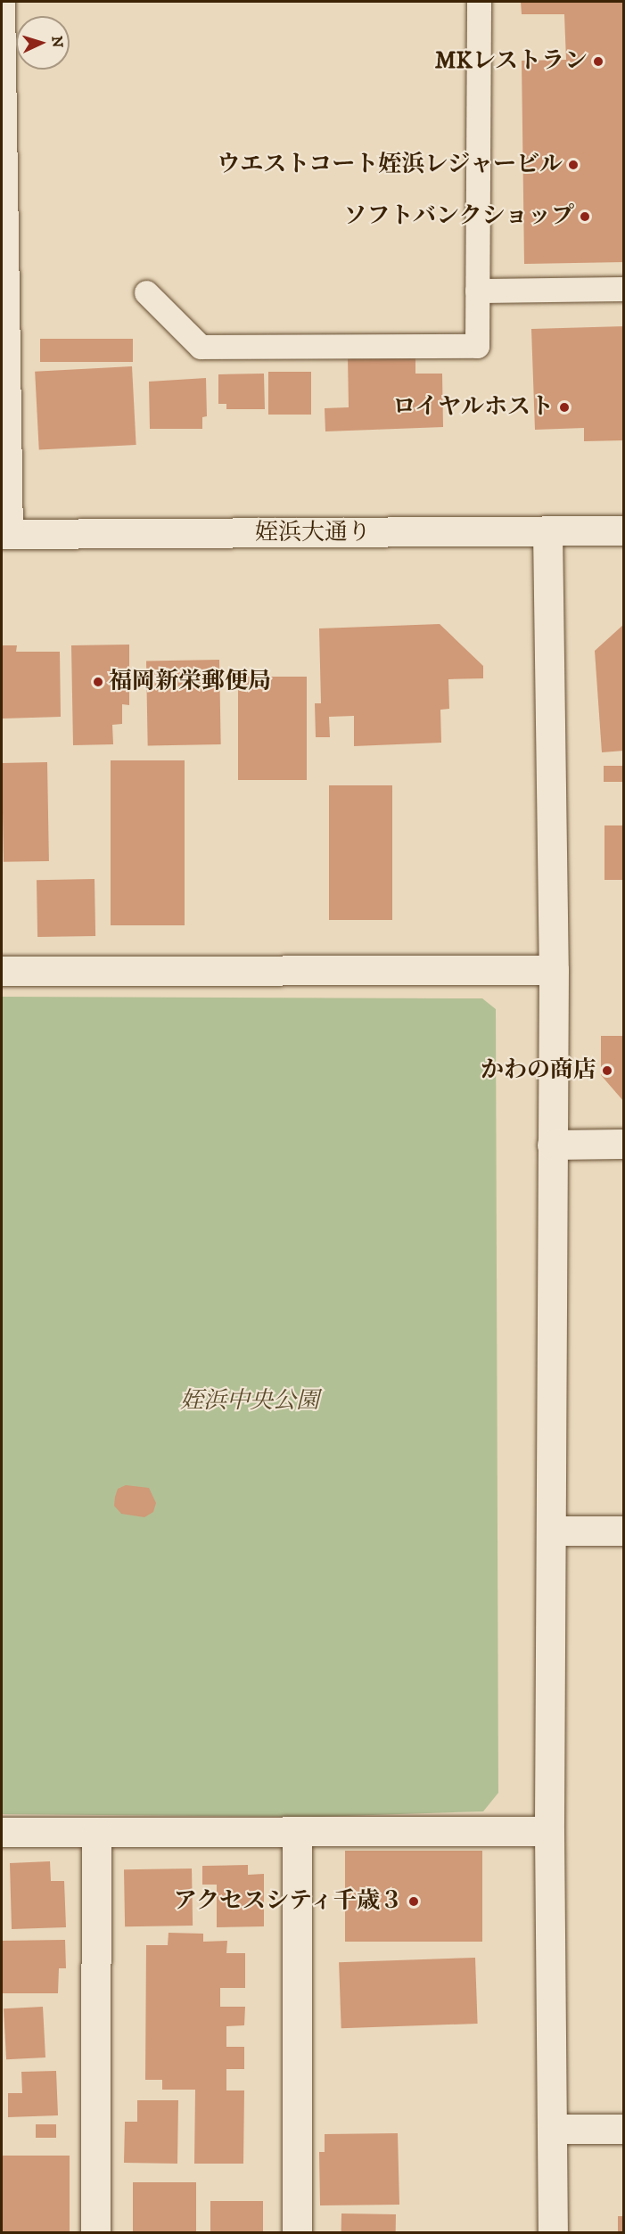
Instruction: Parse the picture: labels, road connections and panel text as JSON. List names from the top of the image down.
{
  "streets": {
    "street": ["姪浜大通り"]
  },
  "parks": ["姪浜中央公園"],
  "places": [
    "MKレストラン",
    "ウエストコート姪浜レジャービル",
    "ソフトバンクショップ",
    "ロイヤルホスト",
    "福岡新栄郵便局",
    "かわの商店",
    "アクセスシティ千歳３"
  ],
  "north": "right"
}
